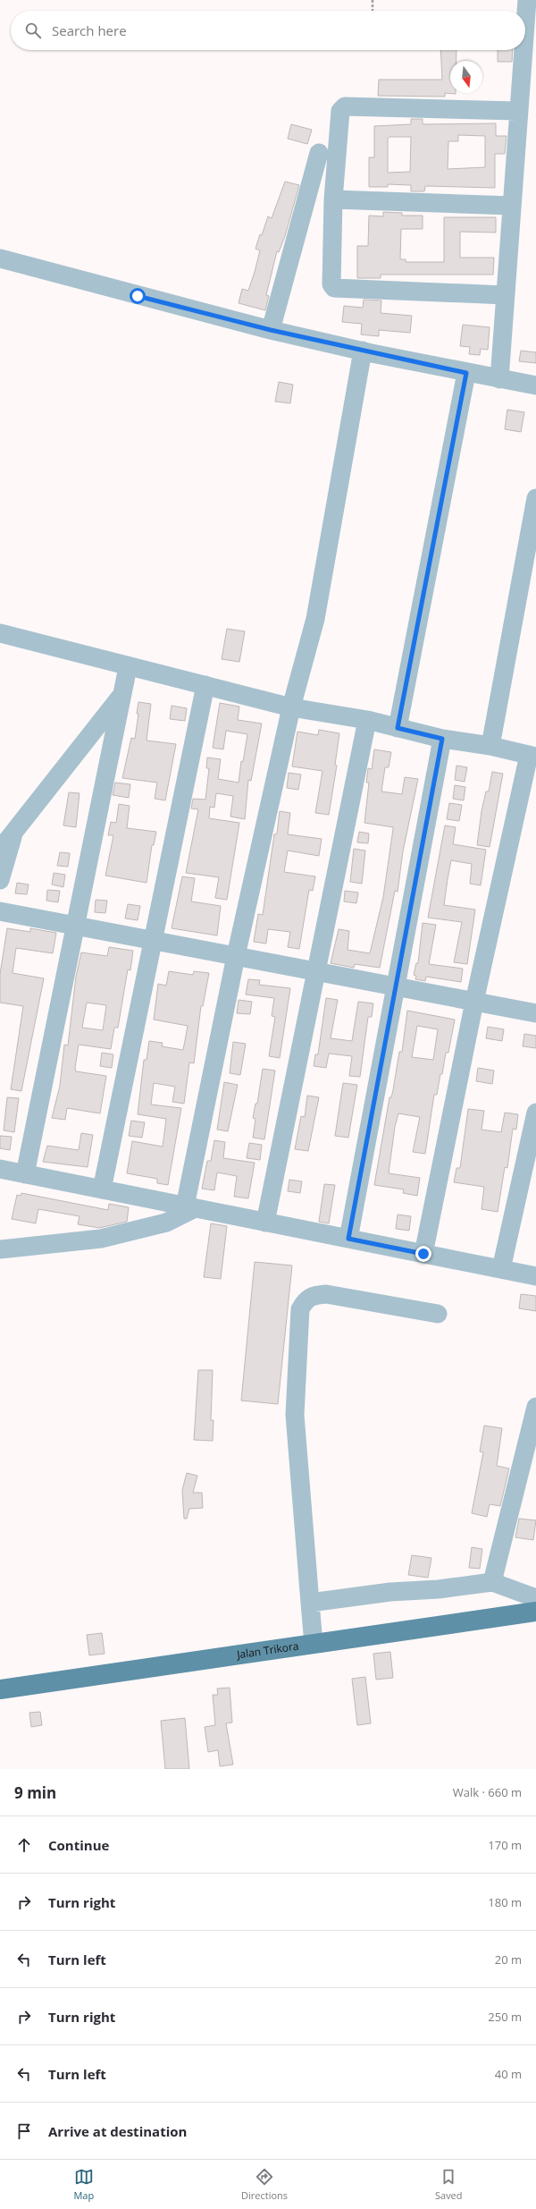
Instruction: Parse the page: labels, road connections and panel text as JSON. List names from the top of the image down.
{
  "streets": {
    "main road": ["Jalan Trikora"]
  },
  "north": "bottom",
  "page": {
    "search": "Search here",
    "heading": ["9 min", "Walk · 660 m"],
    "list": [
      ["Continue", "170 m"],
      ["Turn right", "180 m"],
      ["Turn left", "20 m"],
      ["Turn right", "250 m"],
      ["Turn left", "40 m"],
      "Arrive at destination"
    ],
    "nav": ["Map", "Directions", "Saved"]
  }
}
